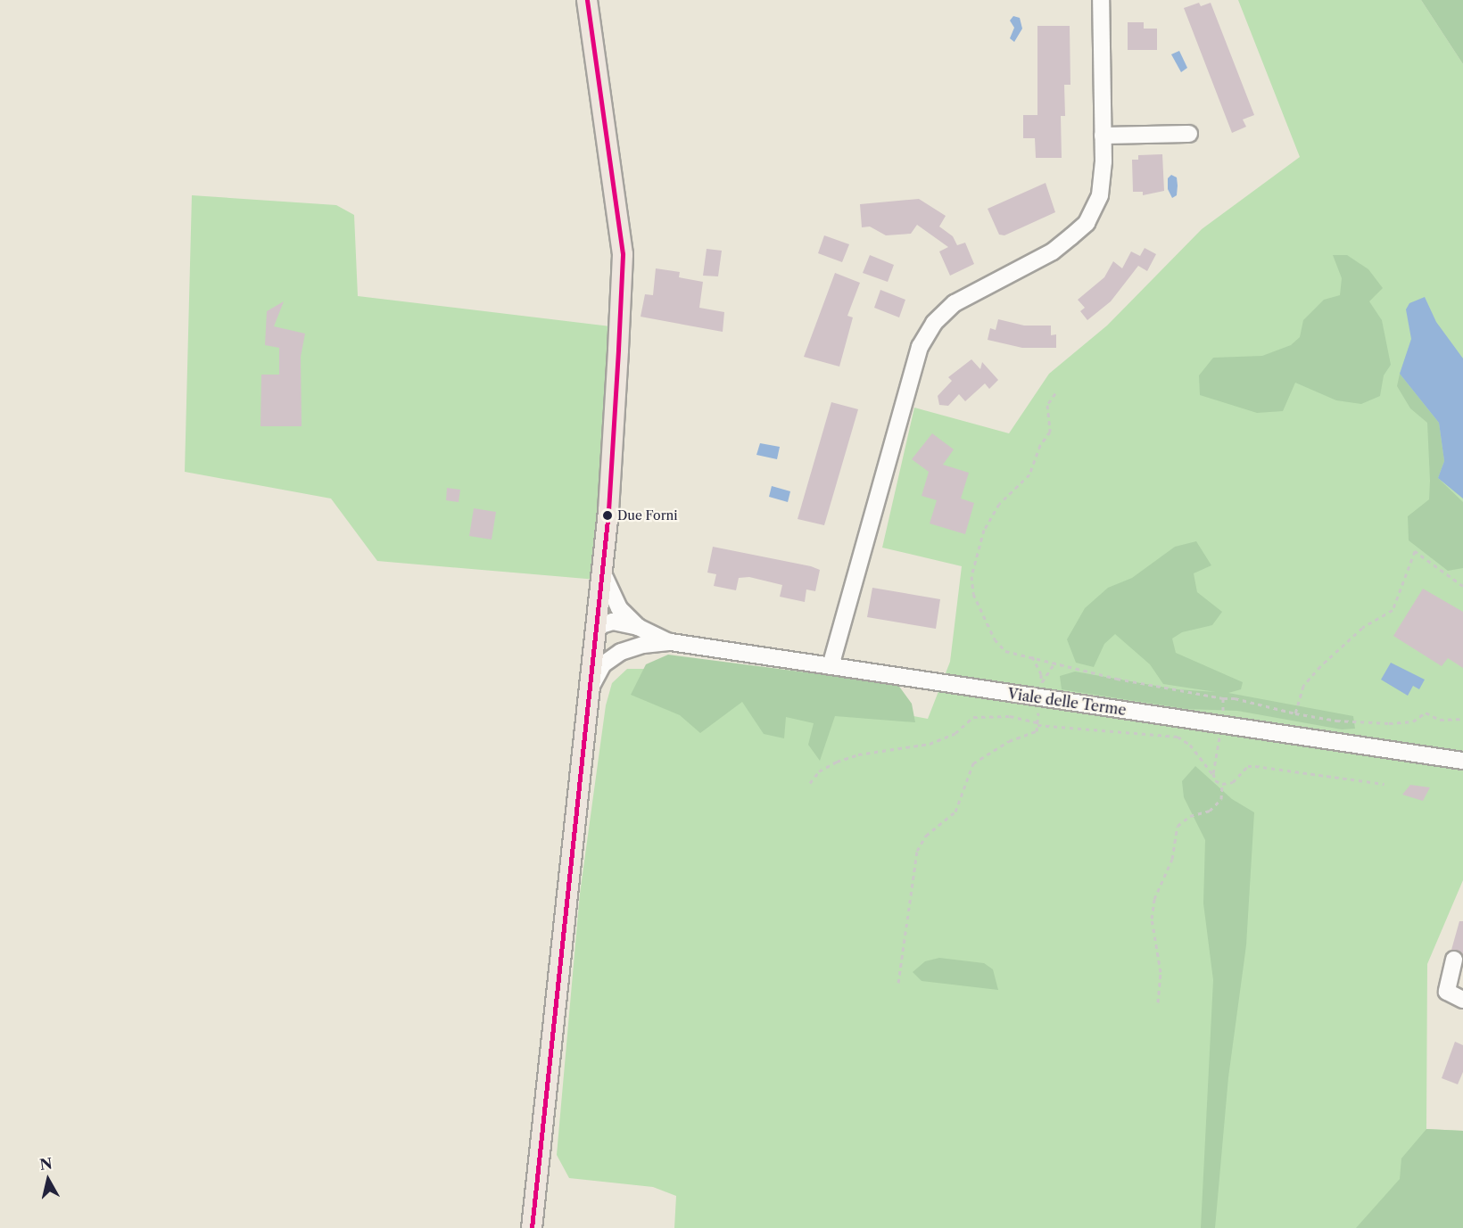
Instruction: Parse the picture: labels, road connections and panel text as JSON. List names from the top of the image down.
{
  "streets": {
    "street": ["Viale delle Terme"]
  },
  "places": ["Due Forni"],
  "north": "top"
}
